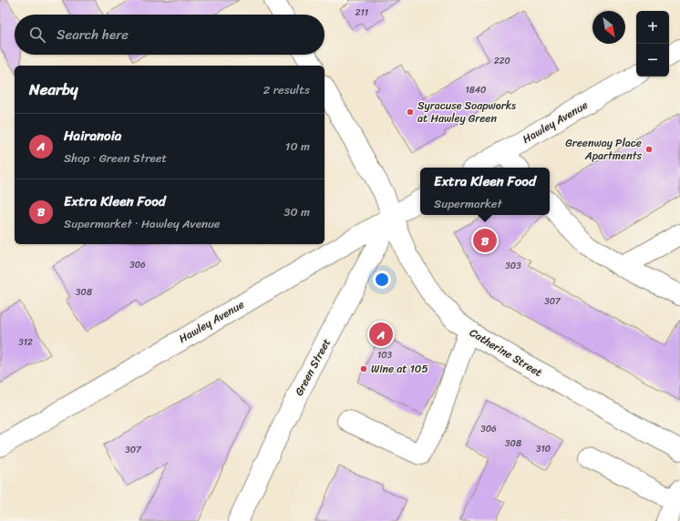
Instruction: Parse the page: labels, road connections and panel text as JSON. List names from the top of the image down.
{
  "streets": {
    "street": ["Hawley Avenue", "Catherine Street", "Green Street"]
  },
  "crossings": [
    ["Hawley Avenue", "Catherine Street"],
    ["Hawley Avenue", "Green Street"],
    ["Catherine Street", "Green Street"]
  ],
  "places": ["Syracuse Soapworks at Hawley Green", "Greenway Place Apartments", "Wine at 105"],
  "house_numbers": [
    "211",
    "220",
    "1840",
    "306",
    "303",
    "308",
    "307",
    "312",
    "103",
    "306",
    "308",
    "310",
    "307"
  ],
  "north": "bottom right",
  "page": {
    "map_buttons": ["+", "−"],
    "search": "Search here",
    "heading": ["Nearby", "2 results"],
    "list": [
      {
        "mark": "A",
        "name": "Hairanoia",
        "note": "Shop · Green Street",
        "value": "10 m"
      },
      {
        "mark": "B",
        "name": "Extra Kleen Food",
        "note": "Supermarket · Hawley Avenue",
        "value": "30 m"
      }
    ],
    "popup": ["Extra Kleen Food", "Supermarket"],
    "pins": ["B", "A"]
  }
}
